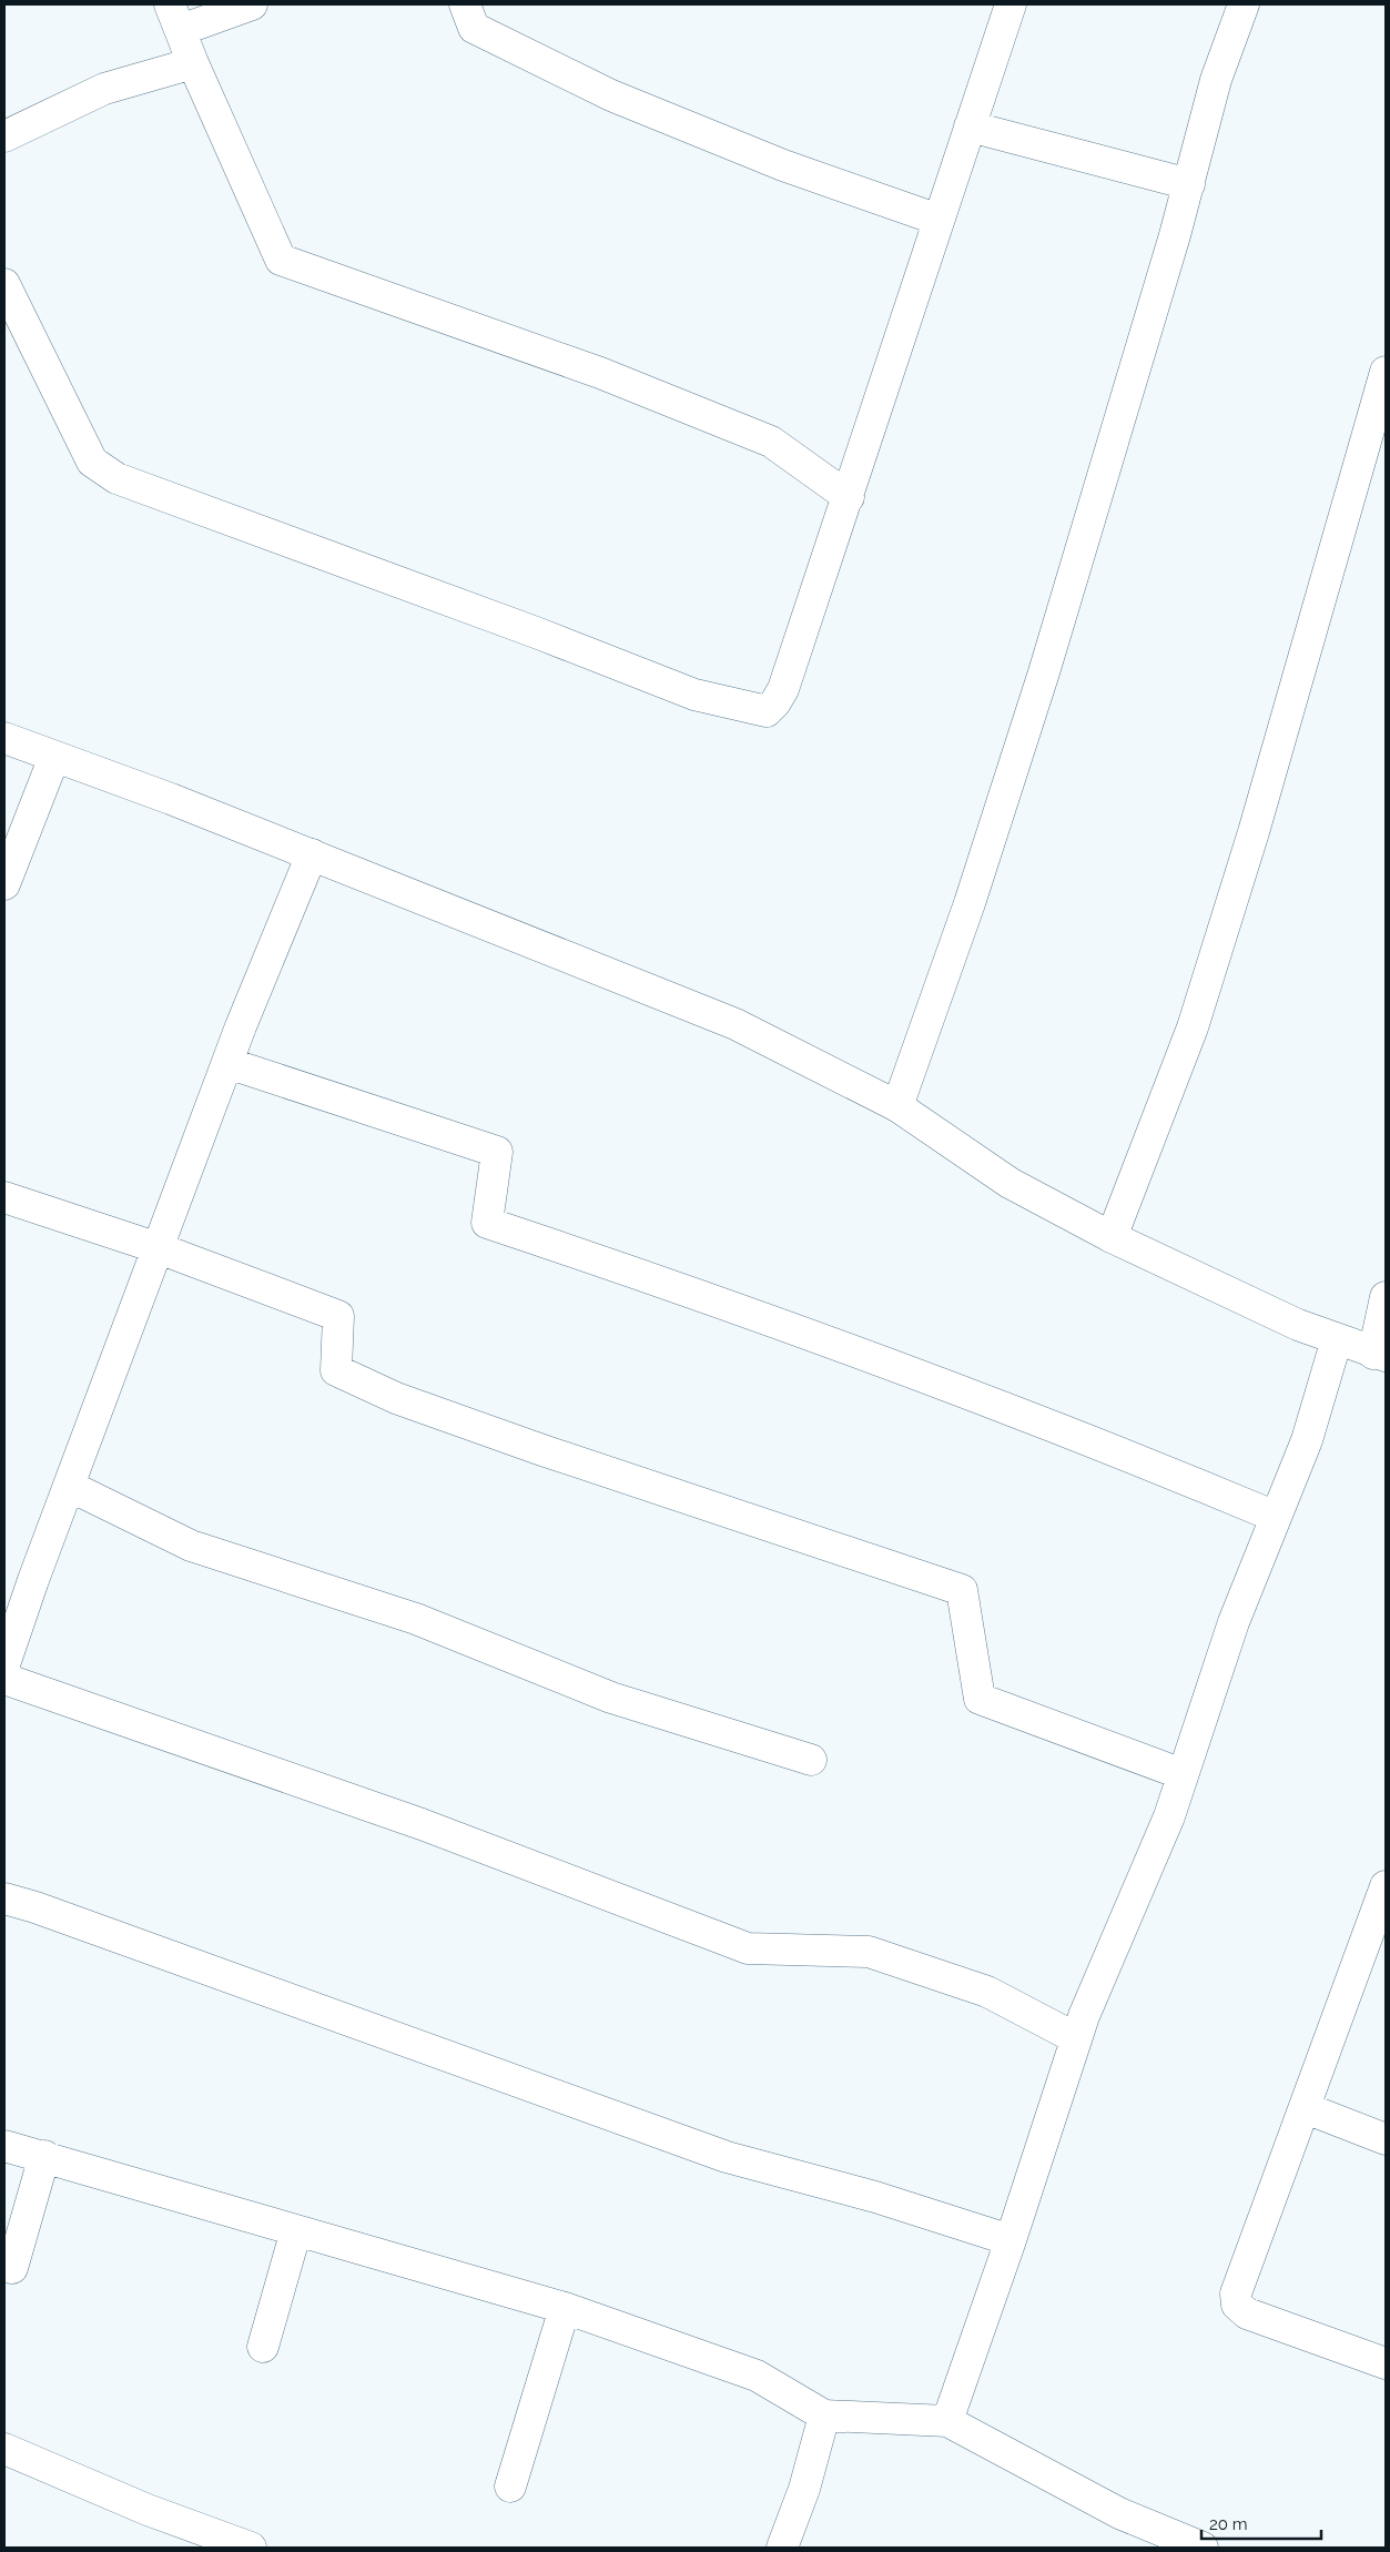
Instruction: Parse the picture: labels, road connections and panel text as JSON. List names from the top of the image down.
{
  "scale_bar": "20 m"
}
